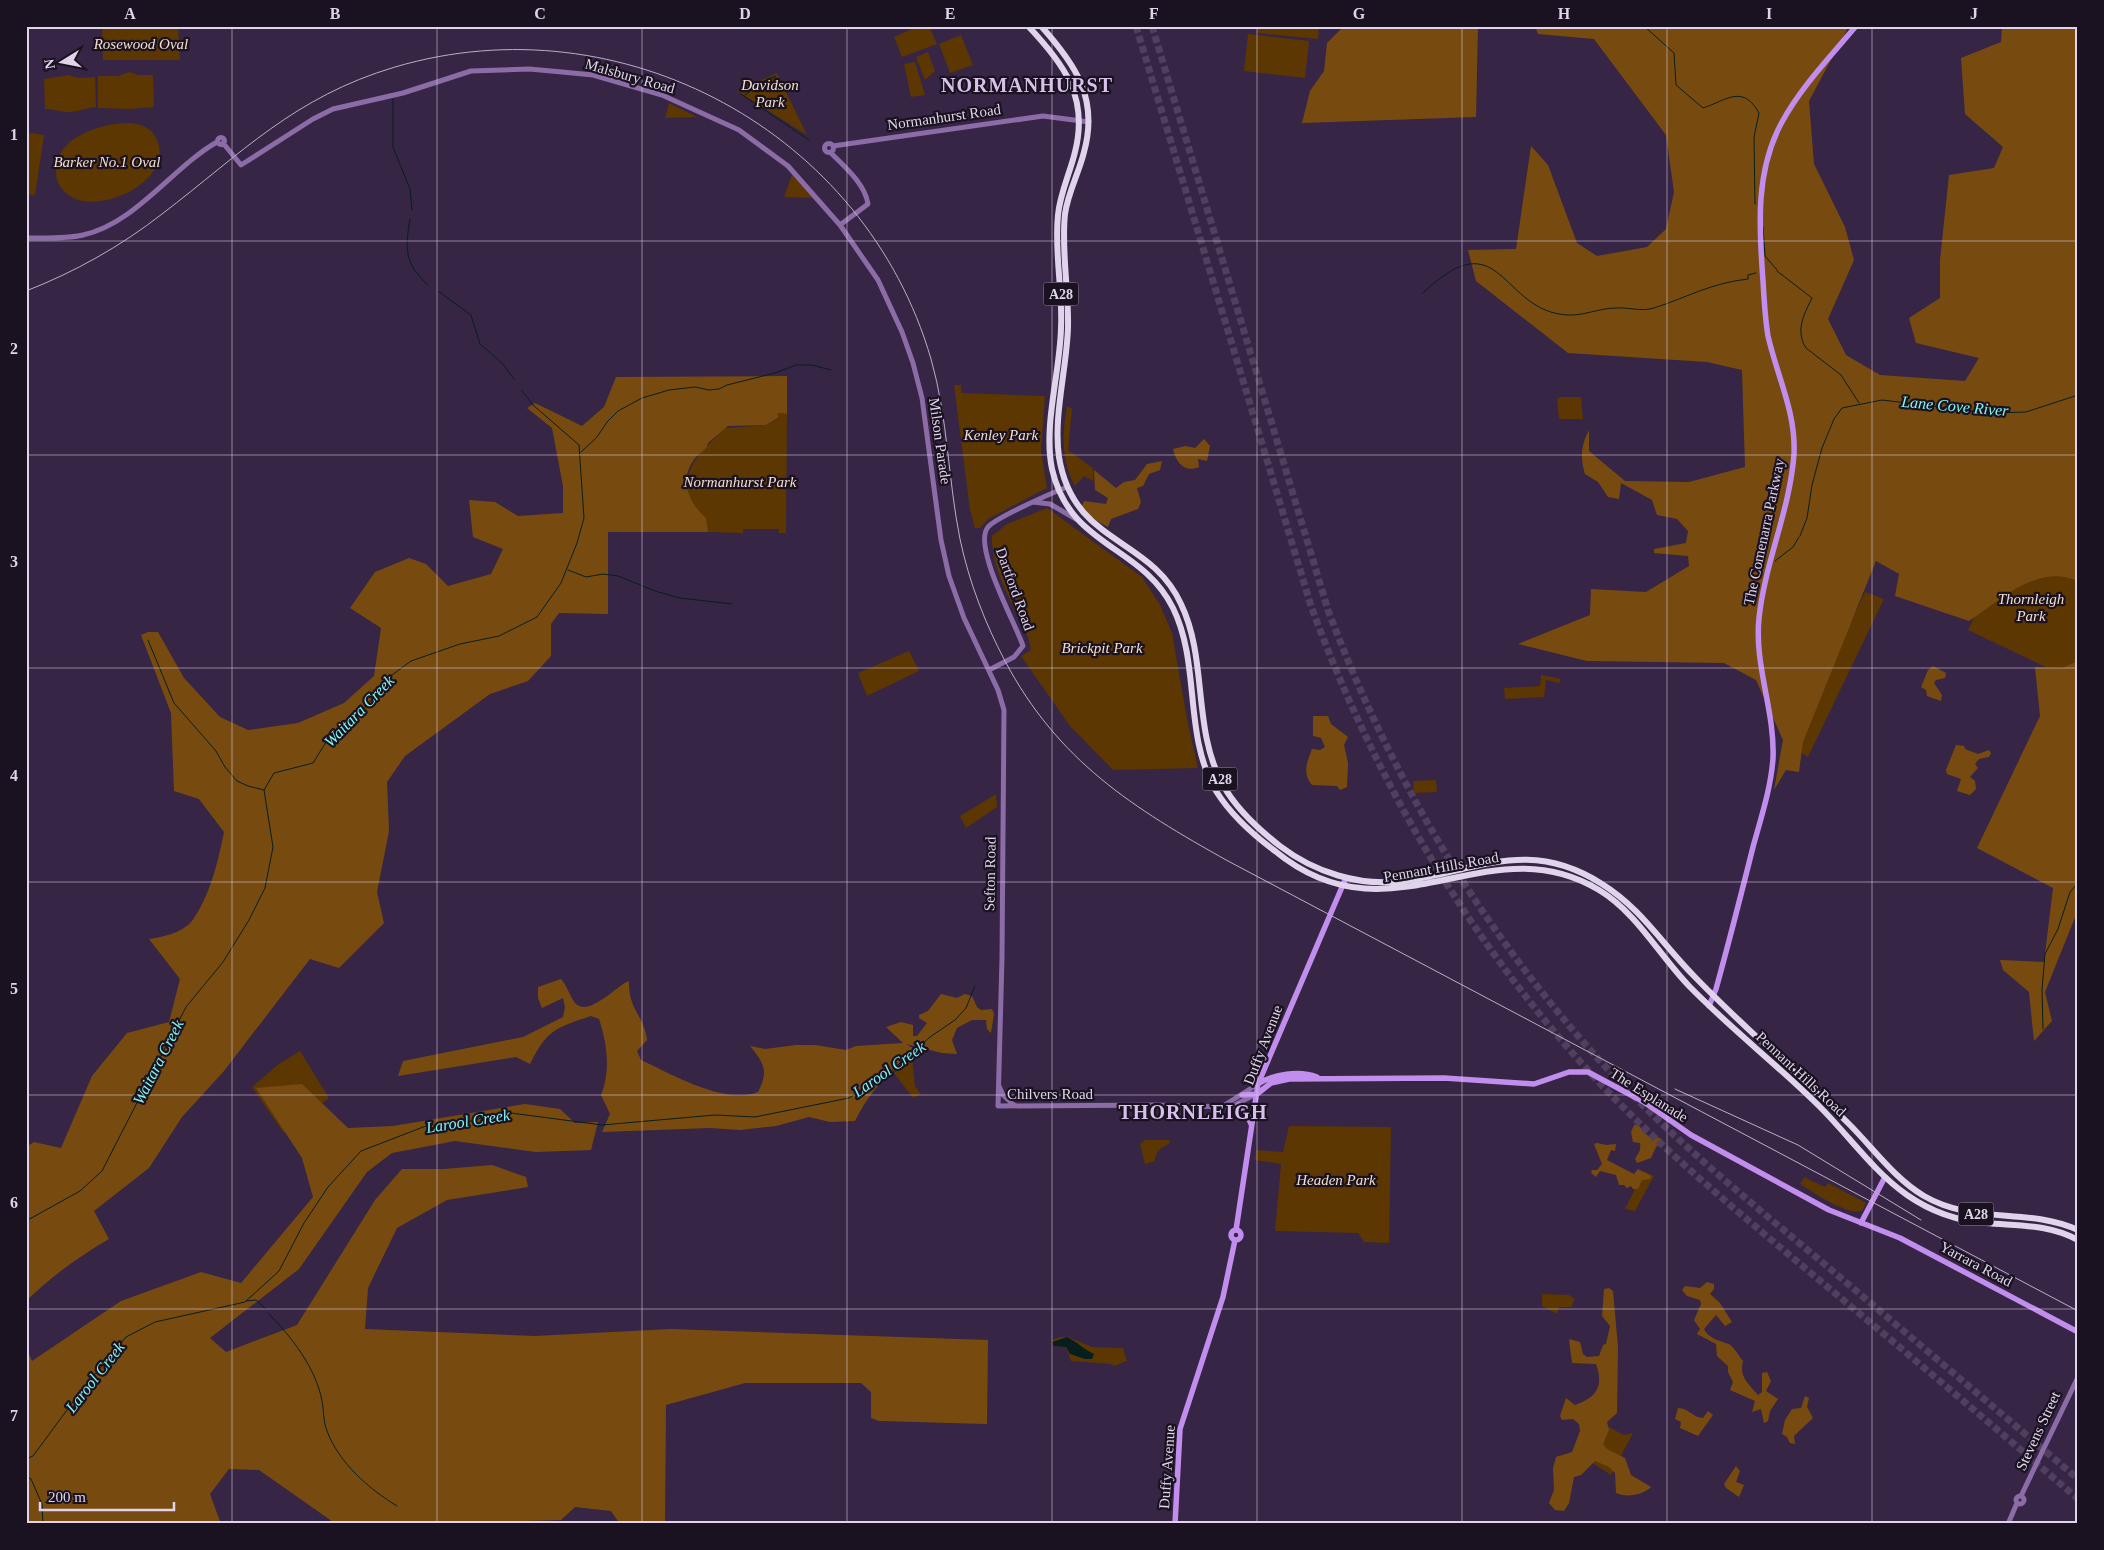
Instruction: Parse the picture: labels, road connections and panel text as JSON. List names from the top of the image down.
{
  "streets": {
    "highway": ["A28", "Pennant Hills Road"],
    "main road": [
      "The Comenarra Parkway",
      "Duffy Avenue",
      "The Esplanade",
      "Yarrara Road"
    ],
    "street": [
      "Malsbury Road",
      "Normanhurst Road",
      "Milson Parade",
      "Dartford Road",
      "Sefton Road",
      "Chilvers Road",
      "Stevens Street"
    ]
  },
  "crossings": [
    ["Malsbury Road", "Normanhurst Road"],
    ["Malsbury Road", "Milson Parade"],
    ["Normanhurst Road", "Milson Parade"],
    ["Normanhurst Road", "Pennant Hills Road"],
    ["Milson Parade", "Dartford Road"],
    ["Milson Parade", "Sefton Road"],
    ["The Comenarra Parkway", "Pennant Hills Road"],
    ["Dartford Road", "Pennant Hills Road"],
    ["Dartford Road", "Sefton Road"],
    ["Pennant Hills Road", "Duffy Avenue"],
    ["Sefton Road", "Chilvers Road"],
    ["Duffy Avenue", "Chilvers Road"],
    ["Duffy Avenue", "The Esplanade"],
    ["Chilvers Road", "The Esplanade"],
    ["The Esplanade", "Yarrara Road"]
  ],
  "districts": ["NORMANHURST", "THORNLEIGH"],
  "water": ["Lane Cove River", "Waitara Creek", "Larool Creek"],
  "parks": [
    "Rosewood Oval",
    "Davidson Park",
    "Barker No.1 Oval",
    "Kenley Park",
    "Normanhurst Park",
    "Thornleigh Park",
    "Brickpit Park",
    "Headen Park"
  ],
  "scale_bar": "200 m",
  "north": "left",
  "grid": {
    "columns": [
      "A",
      "B",
      "C",
      "D",
      "E",
      "F",
      "G",
      "H",
      "I",
      "J"
    ],
    "rows": [
      "1",
      "2",
      "3",
      "4",
      "5",
      "6",
      "7"
    ]
  }
}
